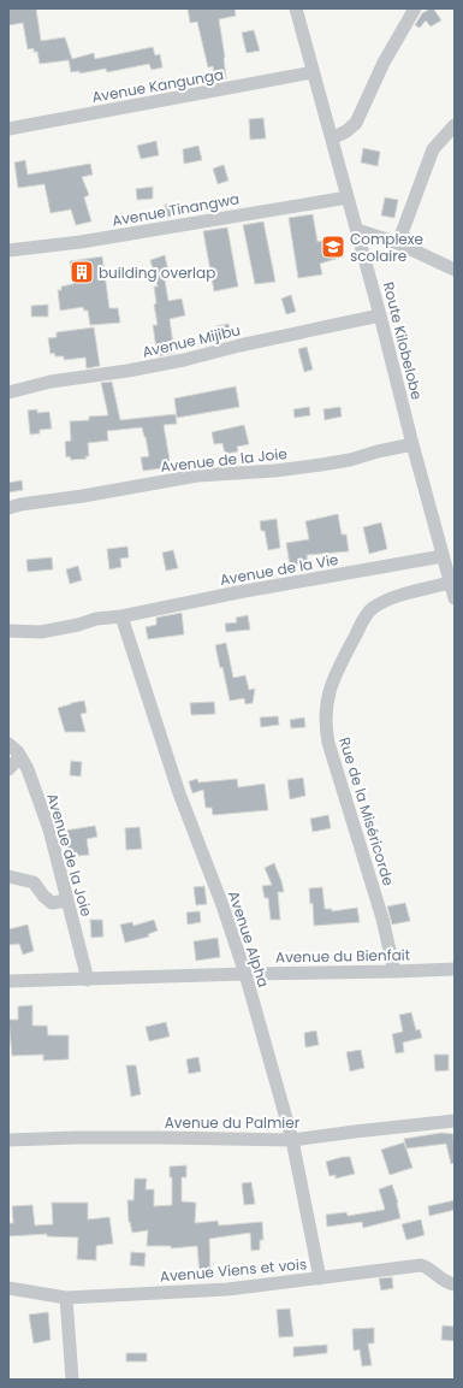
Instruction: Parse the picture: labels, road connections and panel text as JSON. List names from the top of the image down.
{
  "streets": {
    "street": [
      "Avenue Kangunga",
      "Avenue Tinangwa",
      "Avenue Mijibu",
      "Route Kilobelobe",
      "Avenue de la Joie",
      "Avenue de la Vie",
      "Rue de la Miséricorde",
      "Avenue Alpha",
      "Avenue du Bienfait",
      "Avenue du Palmier",
      "Avenue Viens et vois"
    ]
  },
  "crossings": [
    ["Avenue Kangunga", "Route Kilobelobe"],
    ["Avenue Tinangwa", "Route Kilobelobe"],
    ["Avenue Mijibu", "Route Kilobelobe"],
    ["Route Kilobelobe", "Avenue de la Joie"],
    ["Route Kilobelobe", "Avenue de la Vie"],
    ["Route Kilobelobe", "Rue de la Miséricorde"],
    ["Avenue de la Joie", "Avenue du Bienfait"],
    ["Avenue de la Vie", "Avenue Alpha"],
    ["Rue de la Miséricorde", "Avenue du Bienfait"],
    ["Avenue Alpha", "Avenue du Bienfait"],
    ["Avenue Alpha", "Avenue du Palmier"],
    ["Avenue Alpha", "Avenue Viens et vois"]
  ],
  "places": {
    "school or university": ["Complexe scolaire"],
    "building": ["building overlap"]
  }
}
